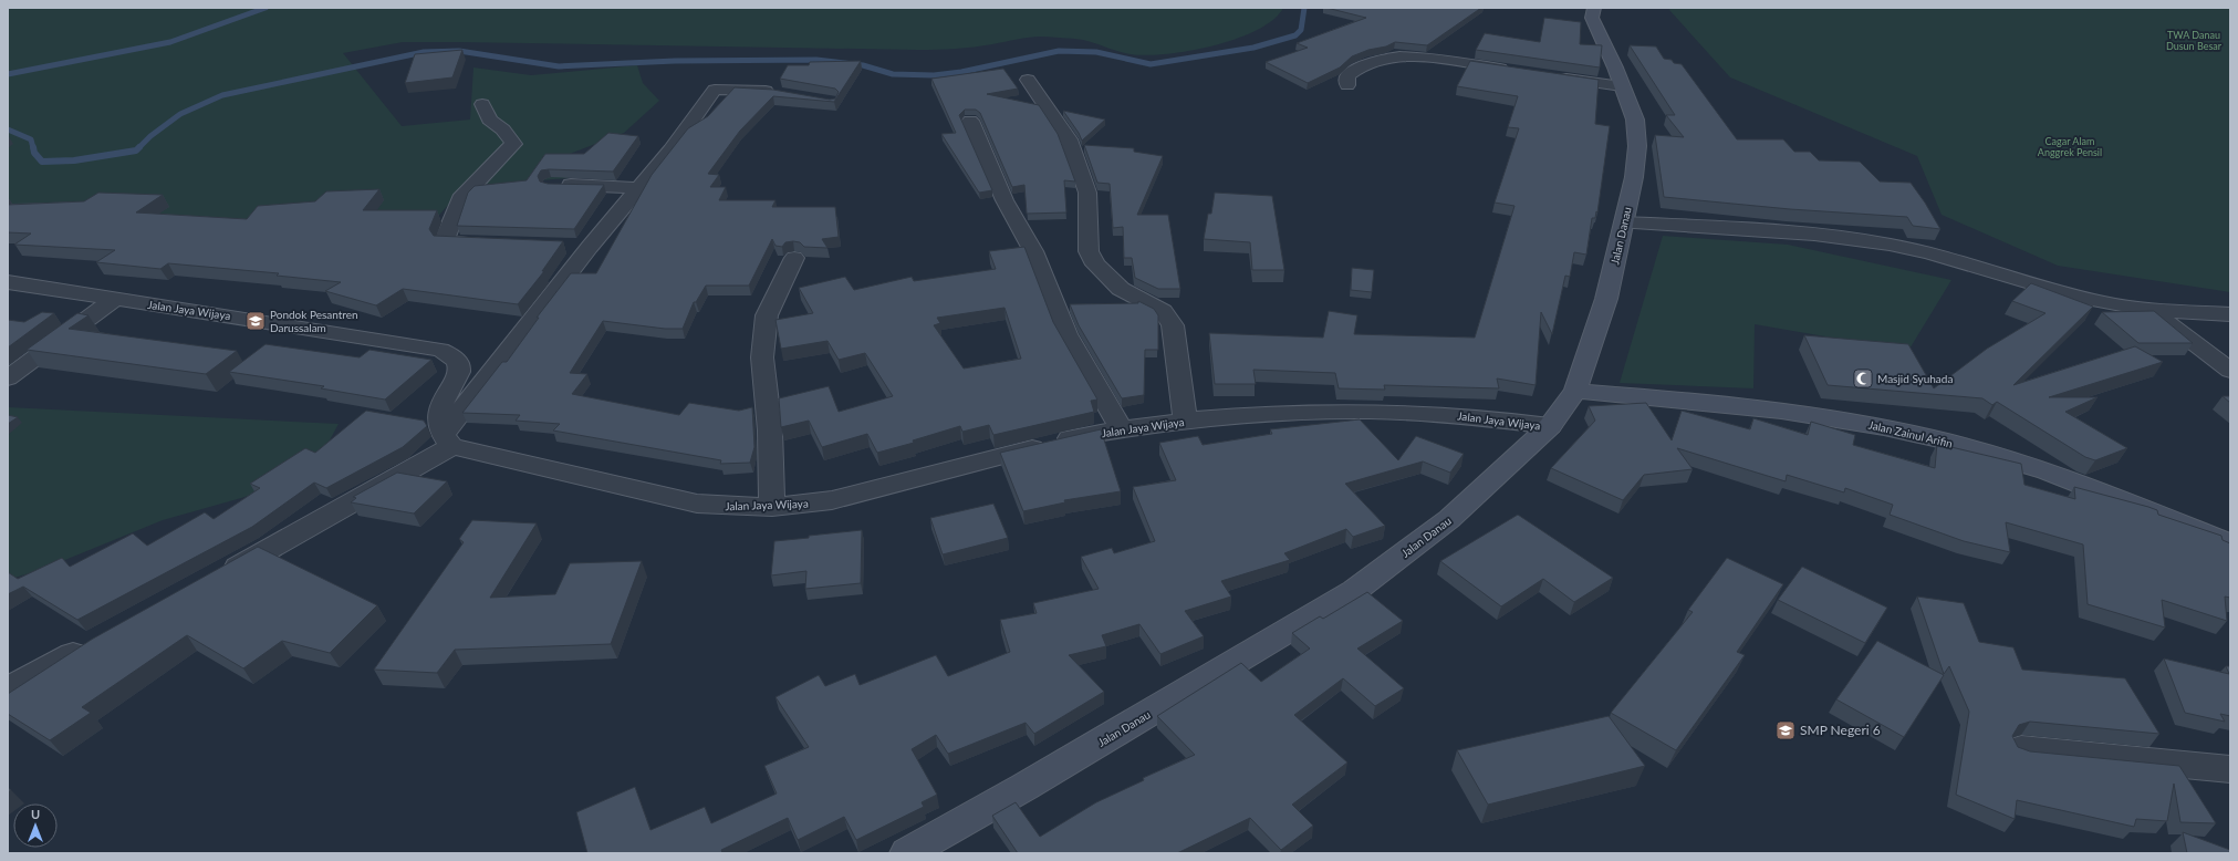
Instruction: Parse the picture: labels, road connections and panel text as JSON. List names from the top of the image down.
{
  "streets": {
    "street": ["Jalan Danau", "Jalan Jaya Wijaya", "Jalan Zainul Arifin"]
  },
  "crossings": [
    ["Jalan Danau", "Jalan Jaya Wijaya"],
    ["Jalan Danau", "Jalan Zainul Arifin"]
  ],
  "parks": ["TWA Danau Dusun Besar", "Cagar Alam Anggrek Pensil"],
  "places": {
    "school or university": ["Pondok Pesantren Darussalam", "SMP Negeri 6"],
    "mosque": ["Masjid Syuhada"]
  },
  "north": "top"
}
